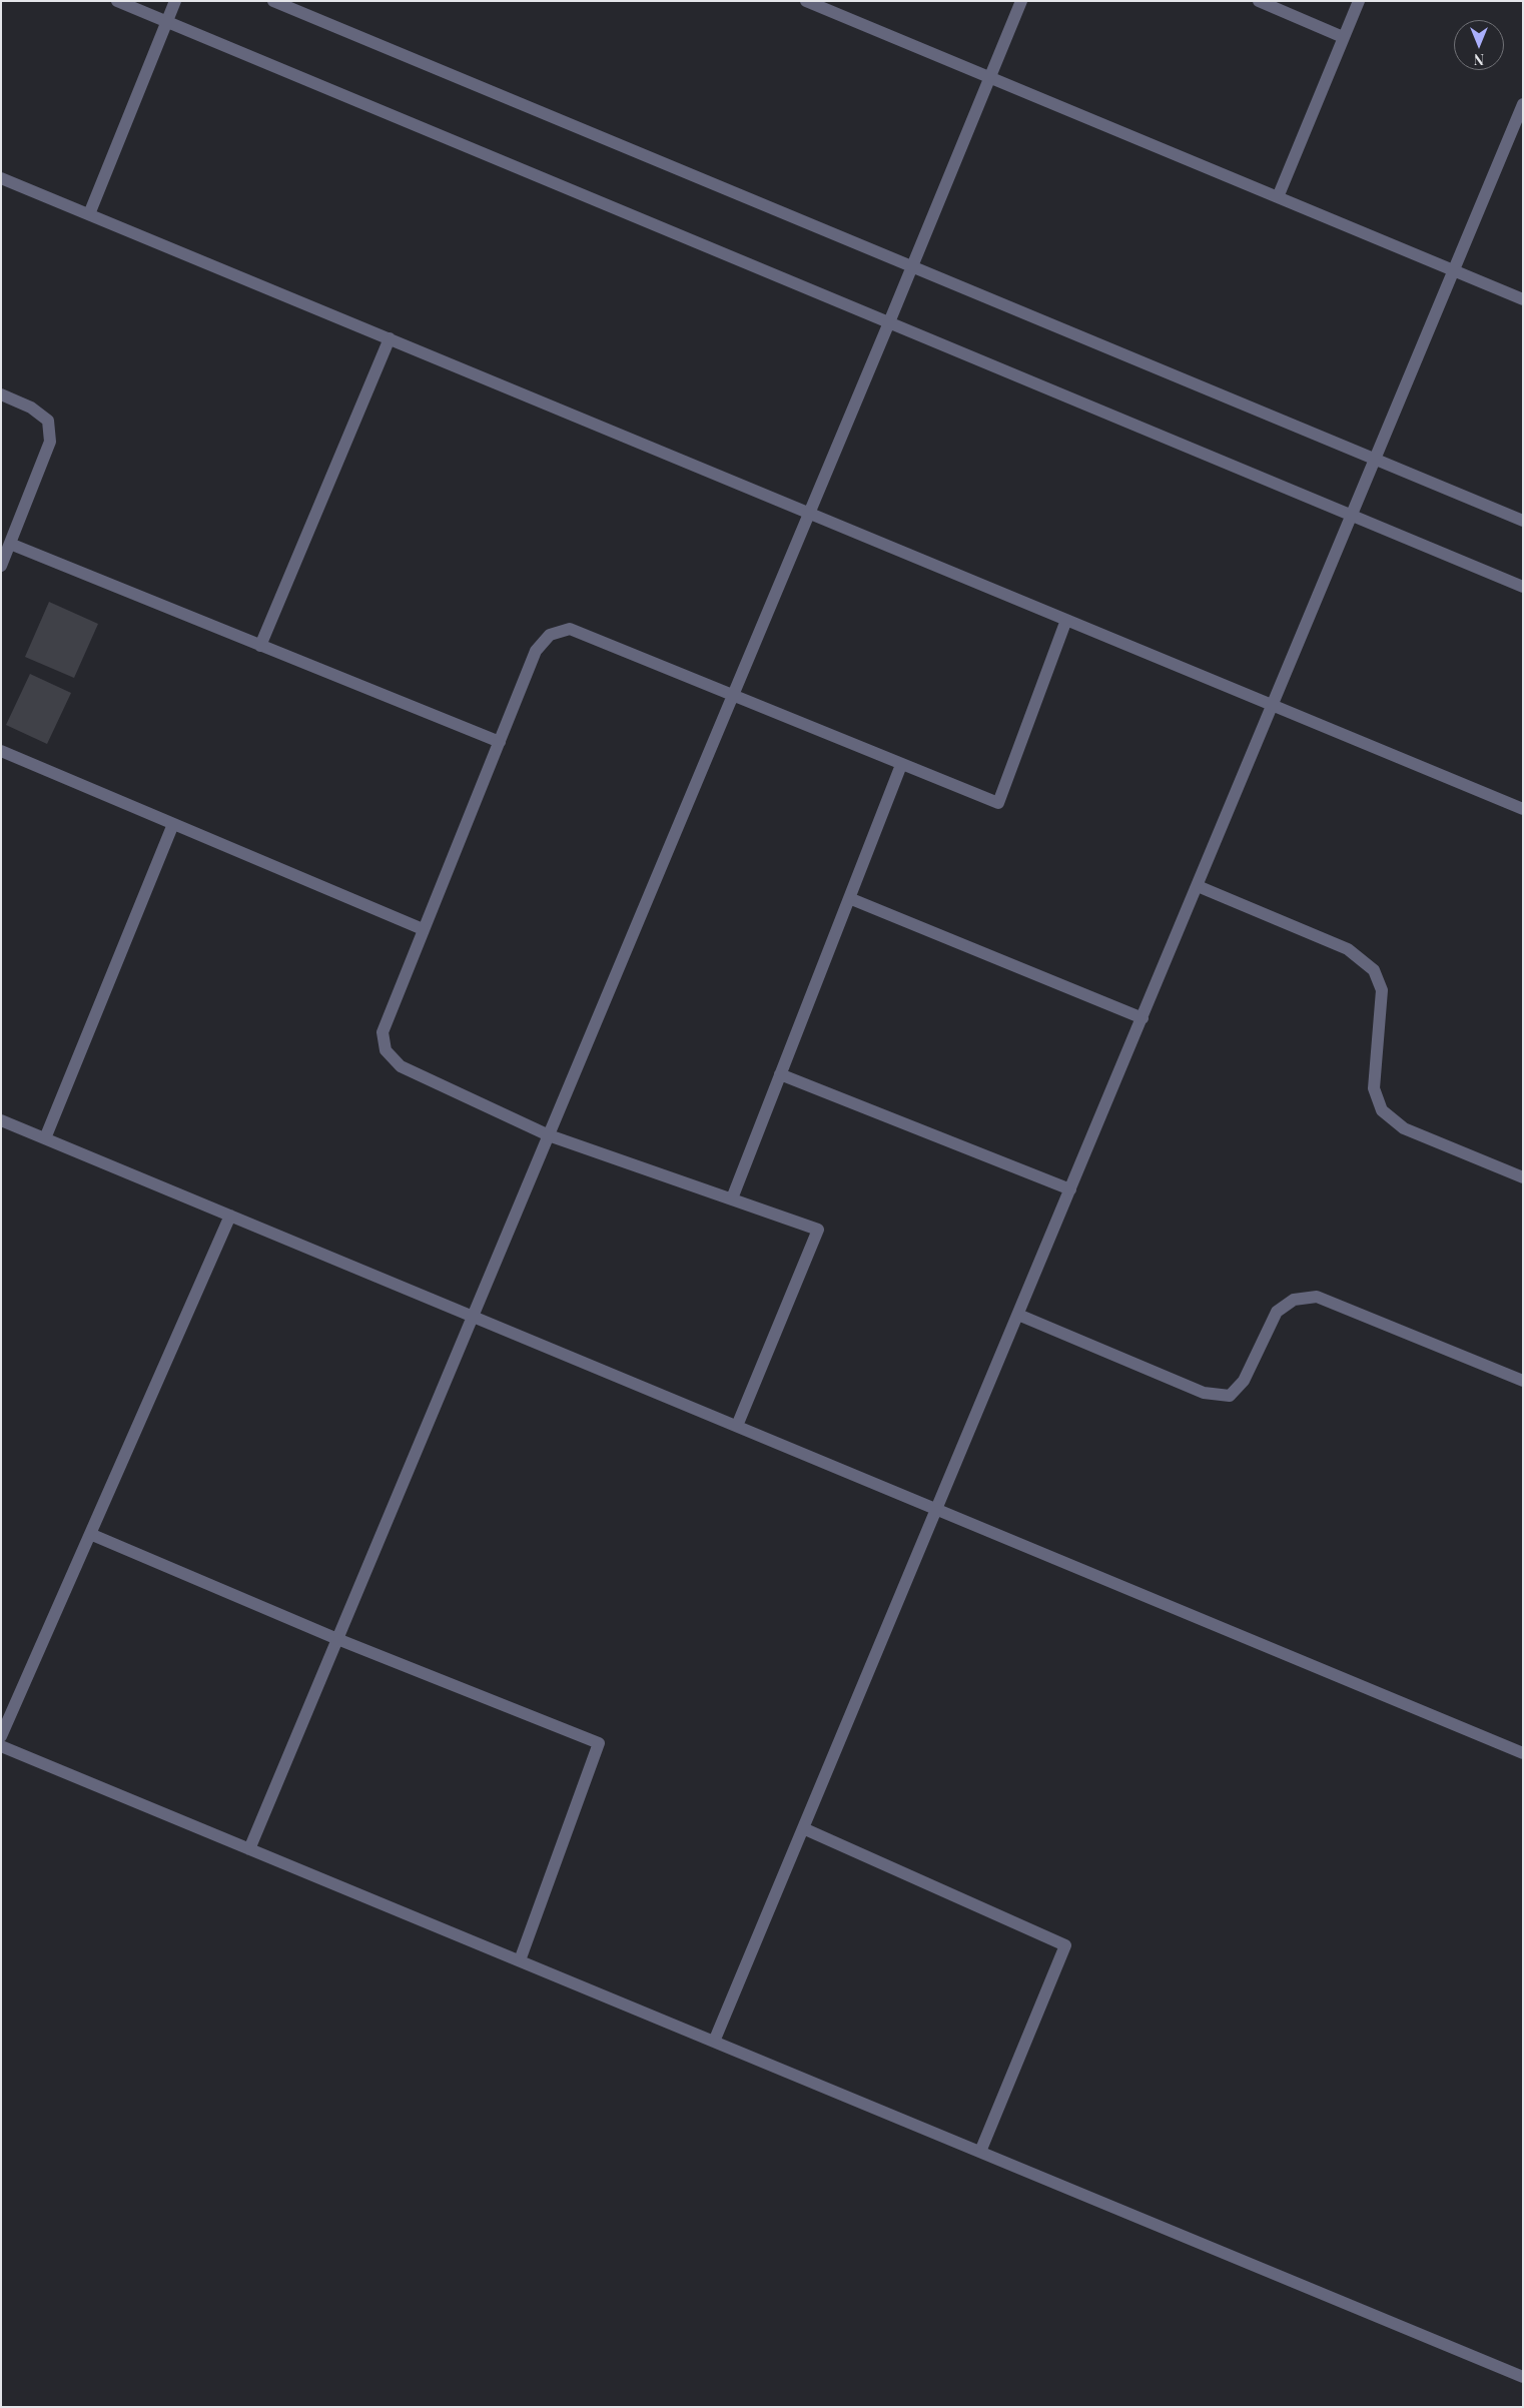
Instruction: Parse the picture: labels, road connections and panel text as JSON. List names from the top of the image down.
{
  "north": "bottom"
}
